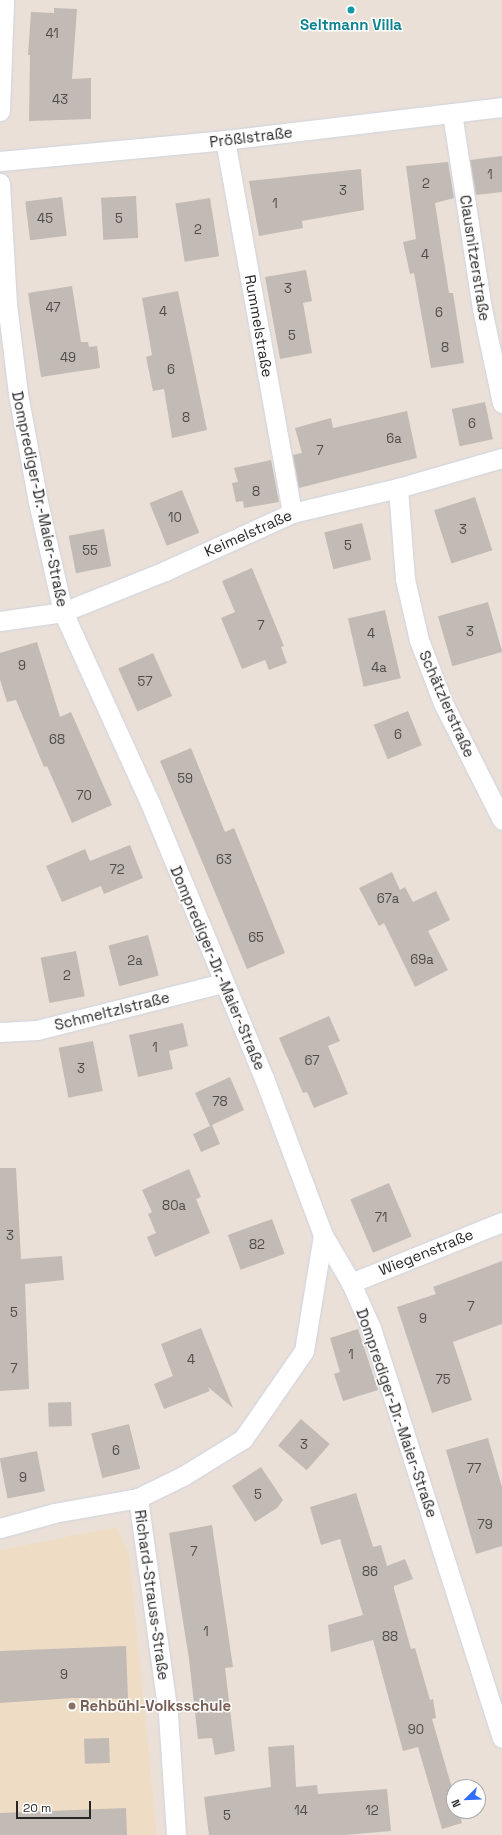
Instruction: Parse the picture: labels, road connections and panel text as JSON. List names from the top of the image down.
{
  "streets": {
    "street": [
      "Prößlstraße",
      "Clausnitzerstraße",
      "Rummelstraße",
      "Domprediger-Dr.-Maier-Straße",
      "Keimelstraße",
      "Schätzlerstraße",
      "Schmeltzlstraße",
      "Wiegenstraße",
      "Richard-Strauss-Straße"
    ]
  },
  "crossings": [
    ["Prößlstraße", "Clausnitzerstraße"],
    ["Prößlstraße", "Rummelstraße"],
    ["Rummelstraße", "Keimelstraße"],
    ["Domprediger-Dr.-Maier-Straße", "Keimelstraße"],
    ["Domprediger-Dr.-Maier-Straße", "Schmeltzlstraße"],
    ["Domprediger-Dr.-Maier-Straße", "Wiegenstraße"],
    ["Keimelstraße", "Schätzlerstraße"]
  ],
  "places": ["Seltmann Villa", "Rehbühl-Volksschule"],
  "house_numbers": [
    "41",
    "43",
    "1",
    "2",
    "3",
    "1",
    "45",
    "5",
    "2",
    "4",
    "3",
    "47",
    "4",
    "6",
    "5",
    "8",
    "49",
    "6",
    "8",
    "6",
    "6a",
    "7",
    "8",
    "10",
    "3",
    "5",
    "55",
    "7",
    "3",
    "4",
    "9",
    "4a",
    "57",
    "6",
    "68",
    "59",
    "70",
    "63",
    "72",
    "67a",
    "65",
    "69a",
    "2a",
    "2",
    "1",
    "67",
    "3",
    "78",
    "80a",
    "71",
    "3",
    "82",
    "7",
    "5",
    "9",
    "1",
    "4",
    "7",
    "75",
    "3",
    "6",
    "77",
    "9",
    "5",
    "79",
    "7",
    "86",
    "1",
    "88",
    "9",
    "90",
    "14",
    "12",
    "5"
  ],
  "scale_bar": "20 m",
  "north": "bottom left"
}
